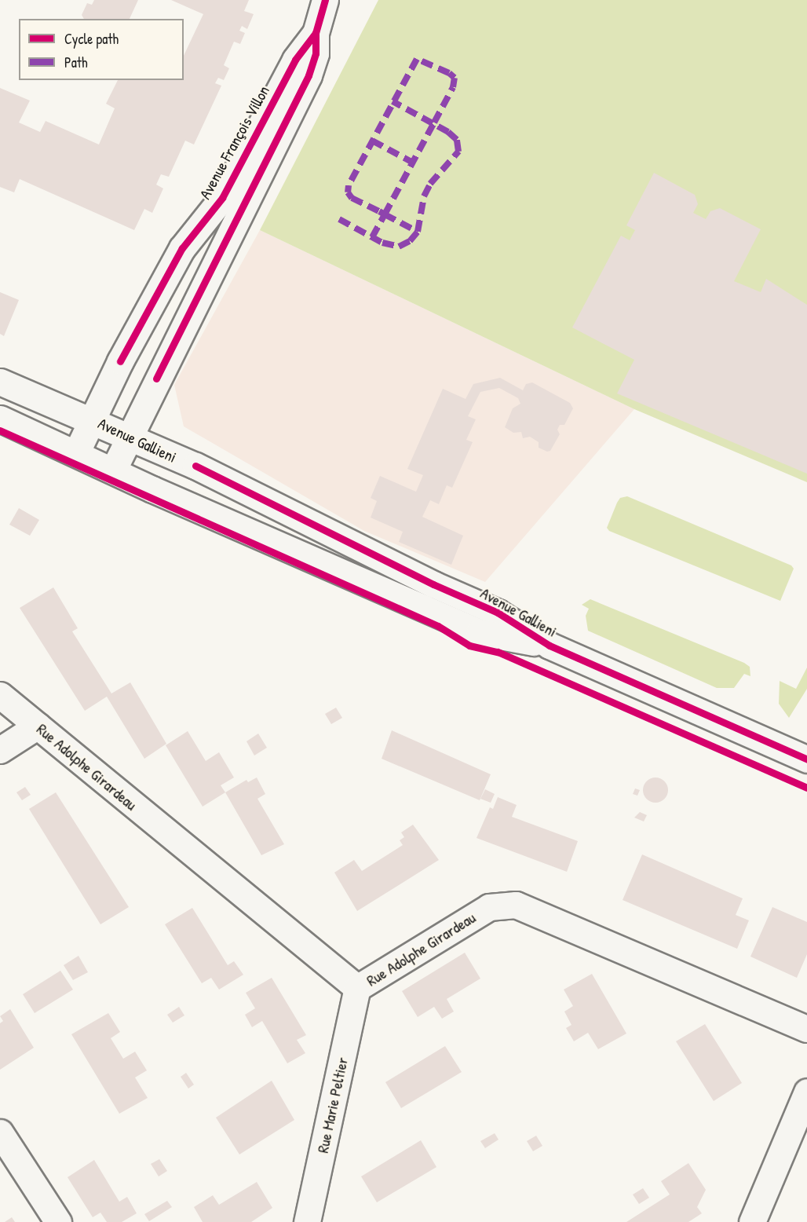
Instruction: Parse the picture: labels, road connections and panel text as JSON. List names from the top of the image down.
{
  "streets": {
    "street": [
      "Avenue François Villon",
      "Avenue Gallieni",
      "Rue Adolphe Girardeau",
      "Rue Marie Peltier"
    ]
  },
  "crossings": [
    ["Avenue François Villon", "Avenue Gallieni"],
    ["Rue Adolphe Girardeau", "Rue Marie Peltier"]
  ],
  "legend": ["Cycle path", "Path"]
}
